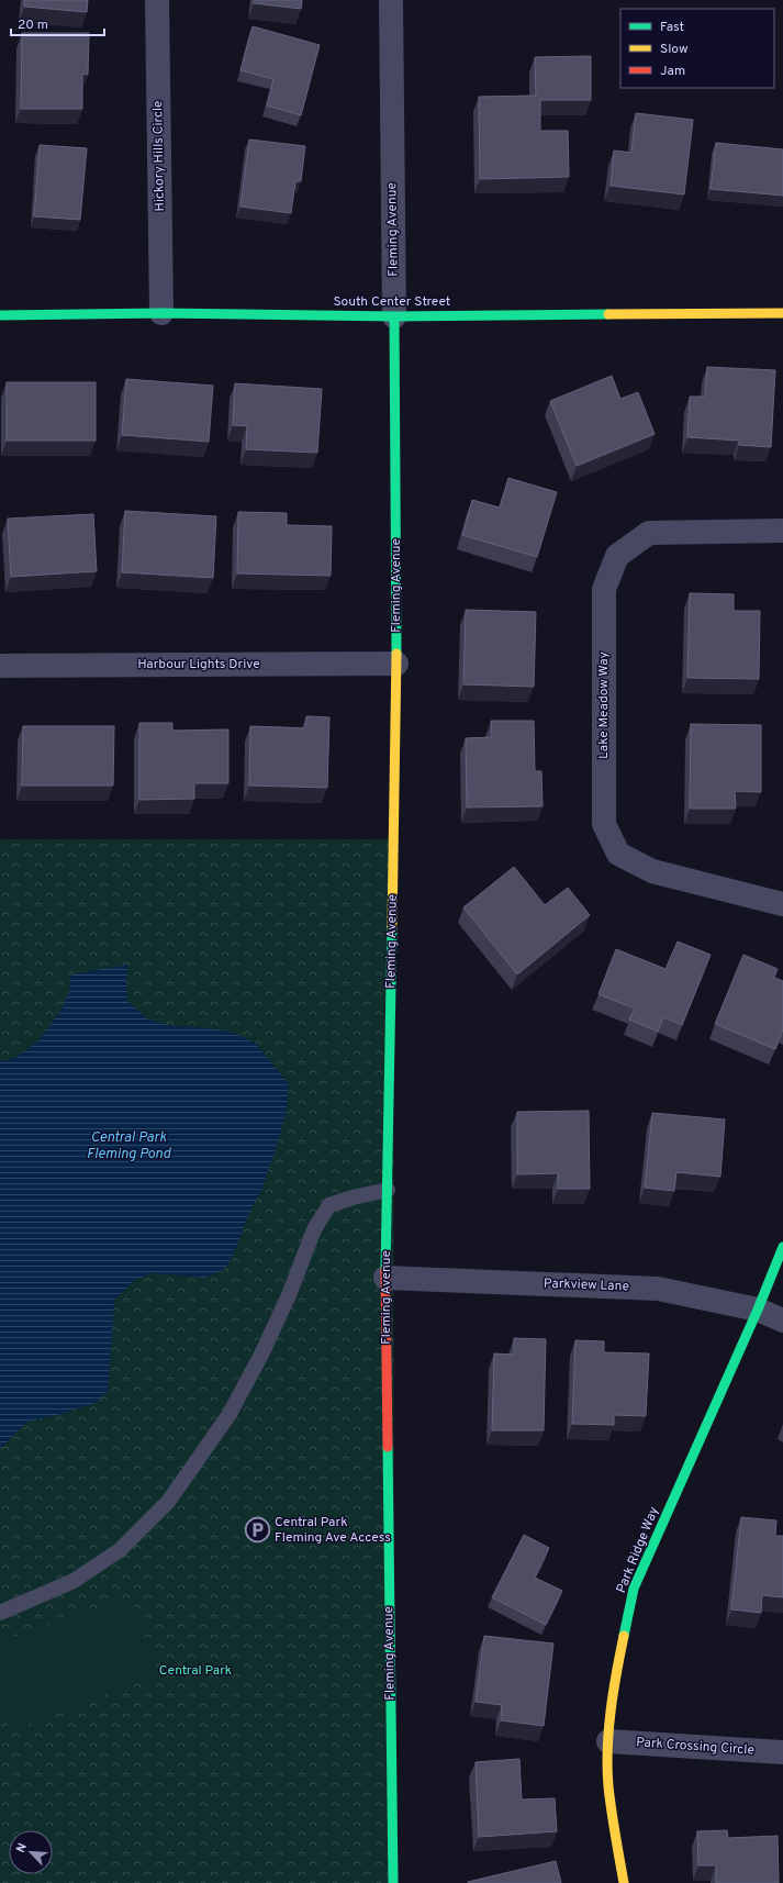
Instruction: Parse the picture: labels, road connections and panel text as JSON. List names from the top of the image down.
{
  "streets": {
    "street": [
      "Hickory Hills Circle",
      "Fleming Avenue",
      "South Center Street",
      "Harbour Lights Drive",
      "Lake Meadow Way",
      "Parkview Lane",
      "Park Ridge Way",
      "Park Crossing Circle"
    ]
  },
  "crossings": [
    ["Hickory Hills Circle", "South Center Street"],
    ["Fleming Avenue", "South Center Street"],
    ["Fleming Avenue", "Harbour Lights Drive"],
    ["Fleming Avenue", "Parkview Lane"],
    ["Parkview Lane", "Park Ridge Way"],
    ["Park Ridge Way", "Park Crossing Circle"]
  ],
  "water": ["Central Park Fleming Pond"],
  "parks": ["Central Park"],
  "places": {
    "parking": ["Central Park Fleming Ave Access"]
  },
  "legend": ["Fast", "Slow", "Jam"],
  "scale_bar": "20 m",
  "north": "top left"
}
